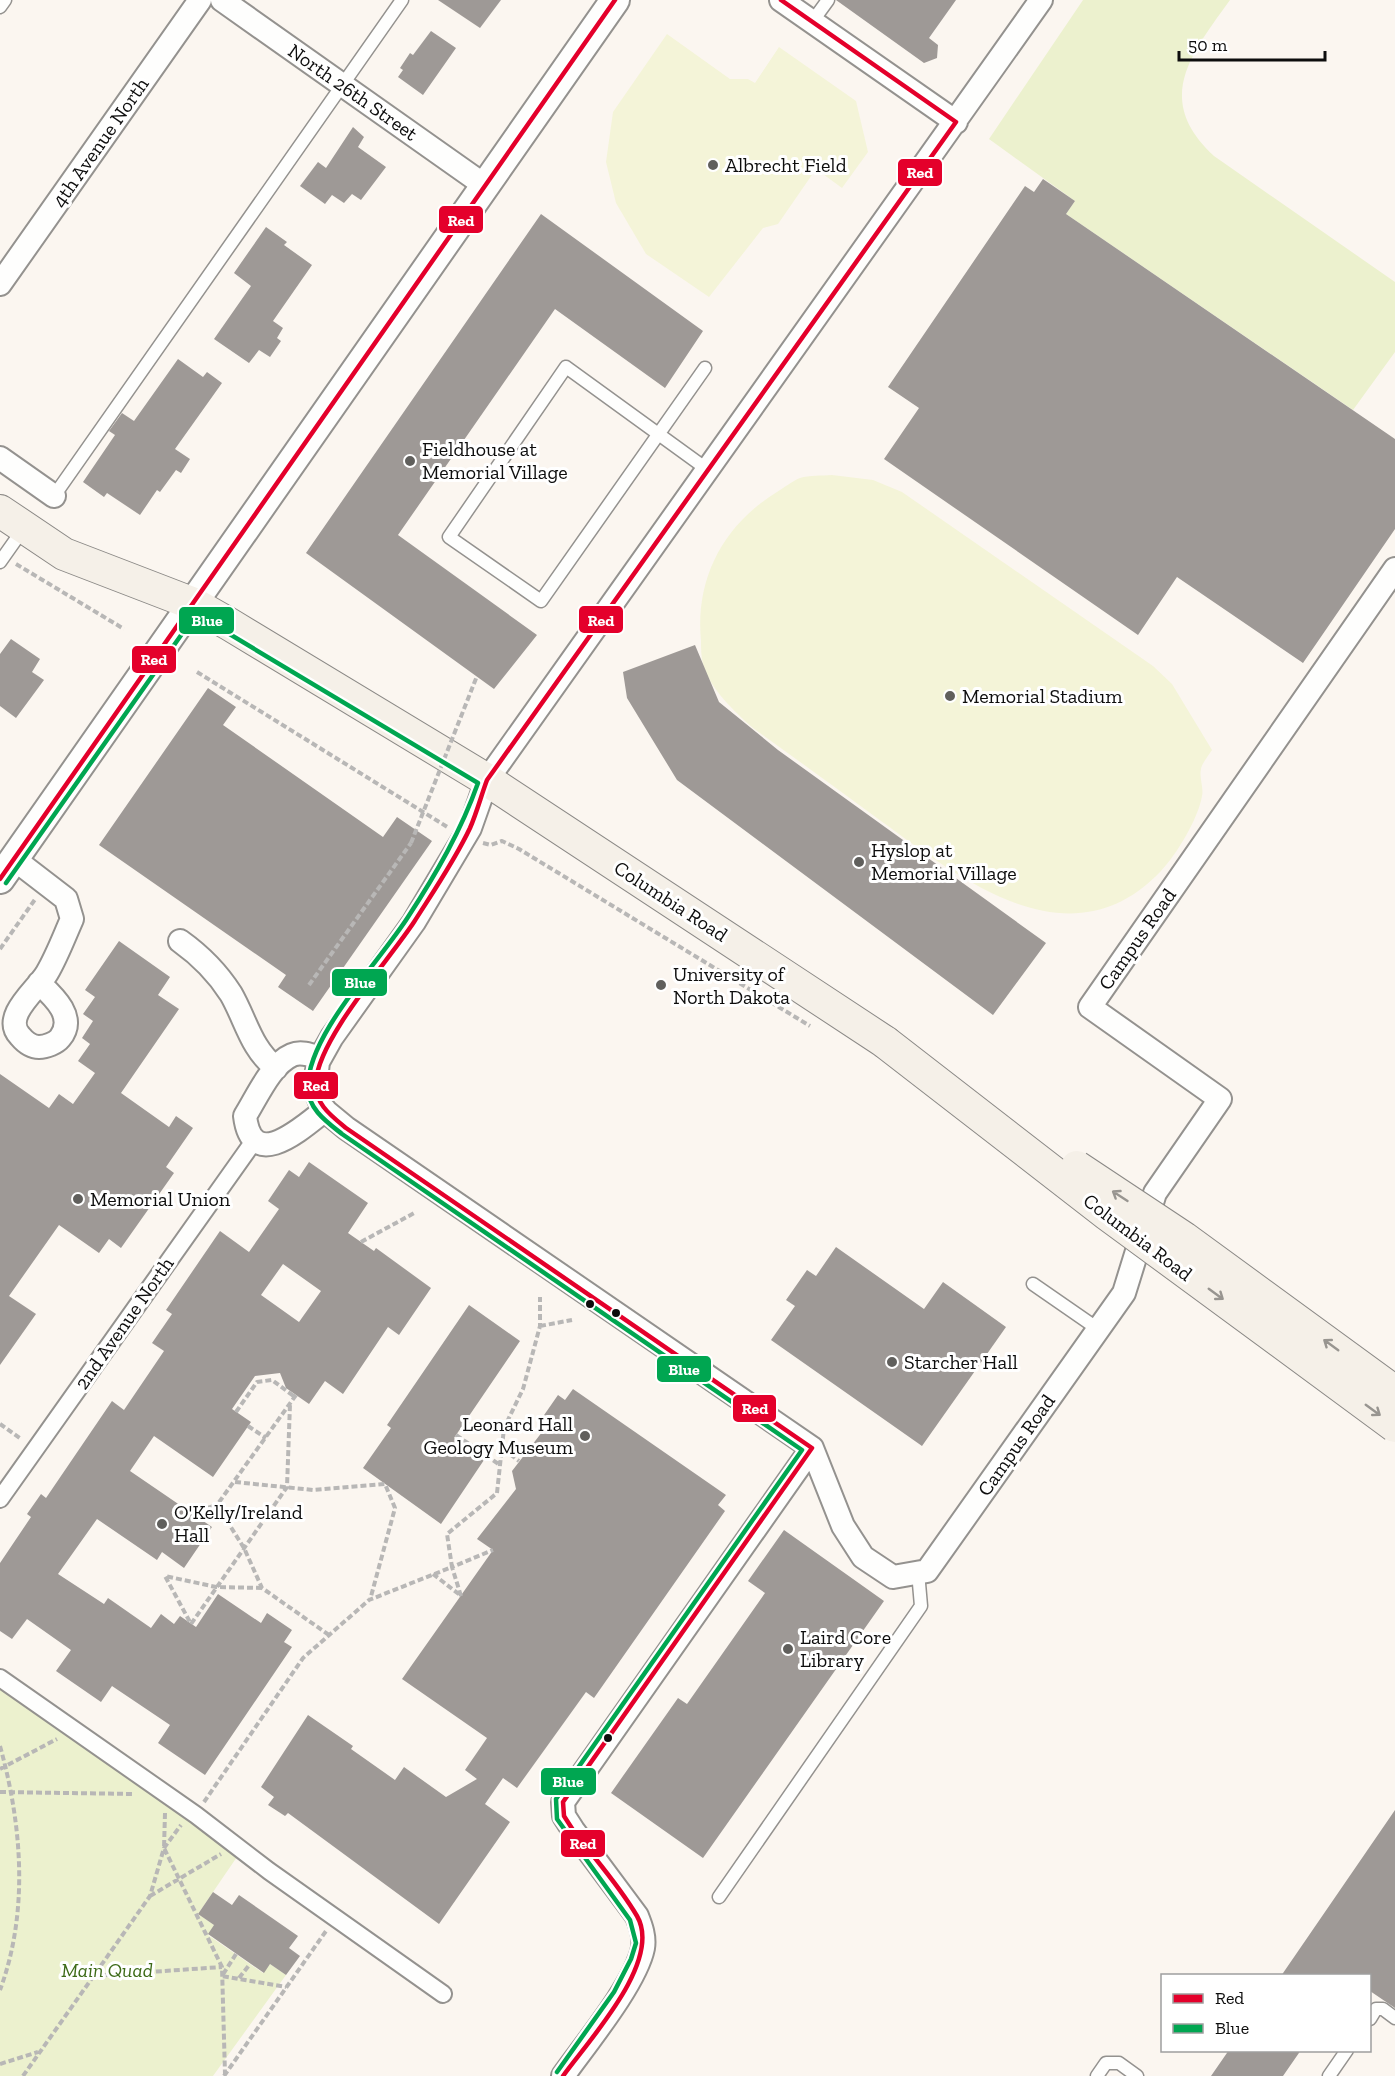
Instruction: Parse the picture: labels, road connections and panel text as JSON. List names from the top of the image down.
{
  "streets": {
    "main road": ["Columbia Road"],
    "street": [
      "North 26th Street",
      "4th Avenue North",
      "Campus Road",
      "2nd Avenue North"
    ]
  },
  "parks": ["Main Quad"],
  "places": [
    "Albrecht Field",
    "Fieldhouse at Memorial Village",
    "Memorial Stadium",
    "Hyslop at Memorial Village",
    "University of North Dakota",
    "Memorial Union",
    "Starcher Hall",
    "Leonard Hall Geology Museum",
    "O'Kelly/Ireland Hall",
    "Laird Core Library"
  ],
  "lines": ["transit line Red", "transit line Blue"],
  "legend": ["Red", "Blue"],
  "scale_bar": "50 m"
}
